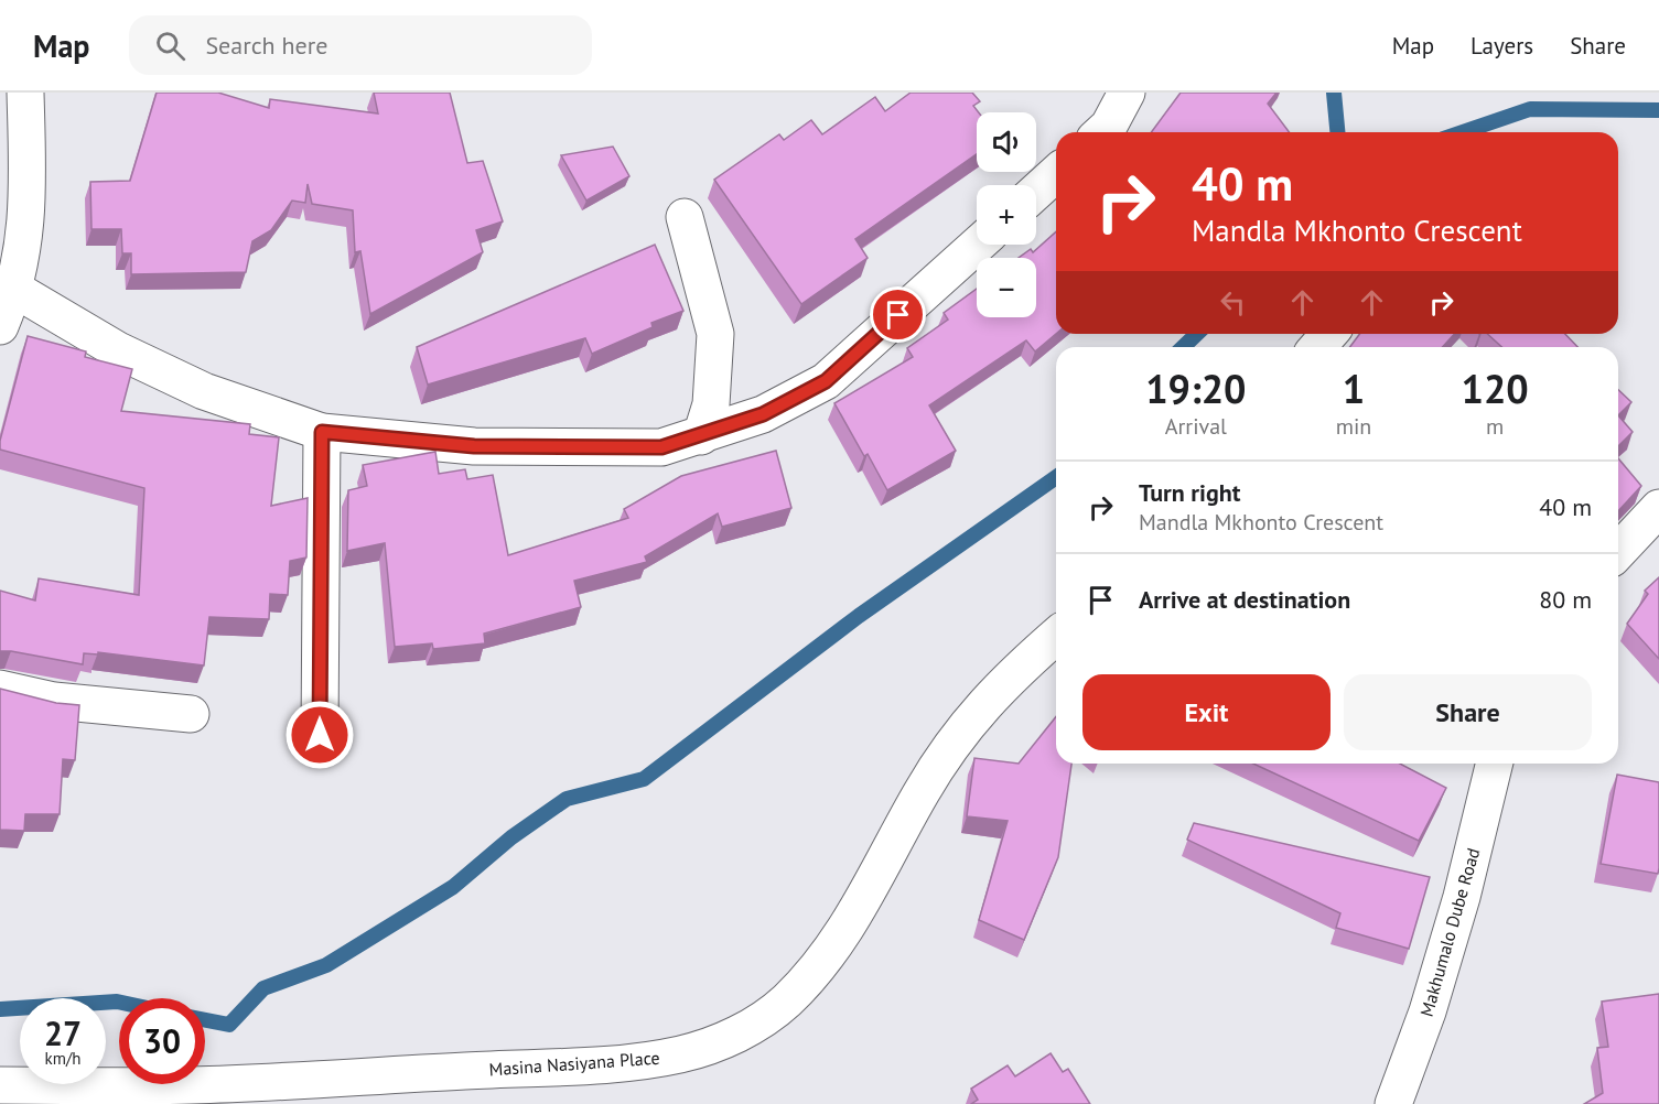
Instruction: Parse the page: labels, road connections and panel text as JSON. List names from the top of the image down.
{
  "streets": {
    "street": ["Makhumalo Dube Road", "Masina Nasiyana Place"]
  },
  "page": {
    "header": "Map",
    "search": "Search here",
    "nav": ["Map", "Layers", "Share"],
    "map_buttons": ["+", "−"],
    "turn": ["40 m", "Mandla Mkhonto Crescent"],
    "eta": [
      "19:20",
      "Arrival",
      "1",
      "min",
      "120",
      "m"
    ],
    "list": [
      {
        "name": "Turn right",
        "note": "Mandla Mkhonto Crescent",
        "value": "40 m"
      },
      {
        "name": "Arrive at destination",
        "value": "80 m"
      }
    ],
    "buttons": ["Exit", "Share"],
    "speed": "27 km/h",
    "limit": "30"
  }
}
